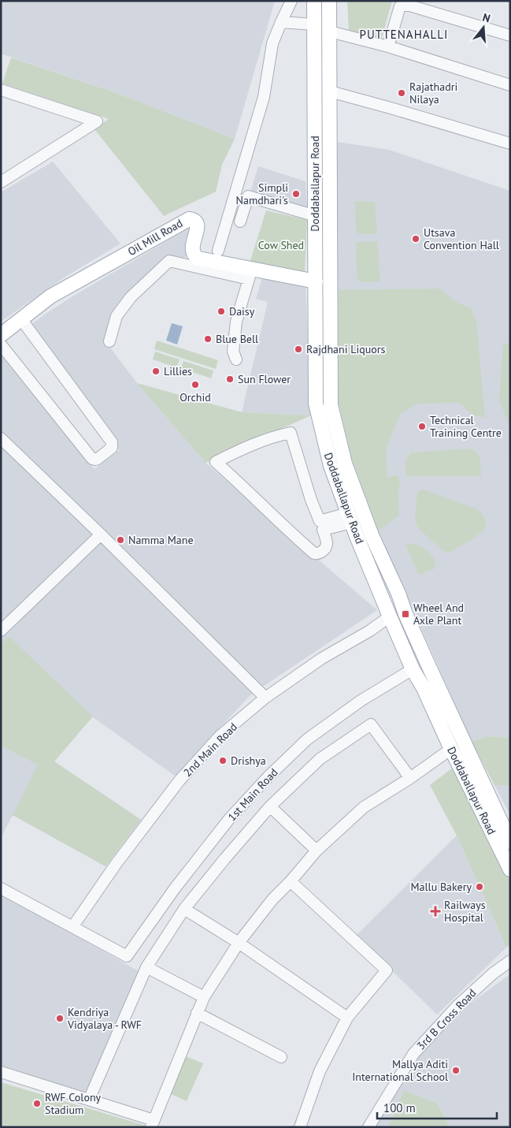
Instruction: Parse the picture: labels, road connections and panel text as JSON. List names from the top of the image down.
{
  "streets": {
    "main road": ["Doddaballapur Road", "Oil Mill Road"],
    "street": ["2nd Main Road", "1st Main Road", "3rd B Cross Road"]
  },
  "crossings": [
    ["Doddaballapur Road", "2nd Main Road"],
    ["Doddaballapur Road", "1st Main Road"],
    ["2nd Main Road", "1st Main Road"]
  ],
  "districts": ["PUTTENAHALLI"],
  "parks": ["Cow Shed"],
  "places": {
    "other": [
      "Rajathadri Nilaya",
      "Simpli Namdhari's",
      "Utsava Convention Hall",
      "Daisy",
      "Blue Bell",
      "Rajdhani Liquors",
      "Lillies",
      "Sun Flower",
      "Orchid",
      "Technical Training Centre",
      "Namma Mane",
      "Drishya",
      "Mallu Bakery",
      "Kendriya Vidyalaya - RWF",
      "Mallya Aditi International School",
      "RWF Colony Stadium"
    ],
    "transit": ["Wheel And Axle Plant"],
    "health": ["Railways Hospital"]
  },
  "scale_bar": "100 m",
  "north": "top"
}
